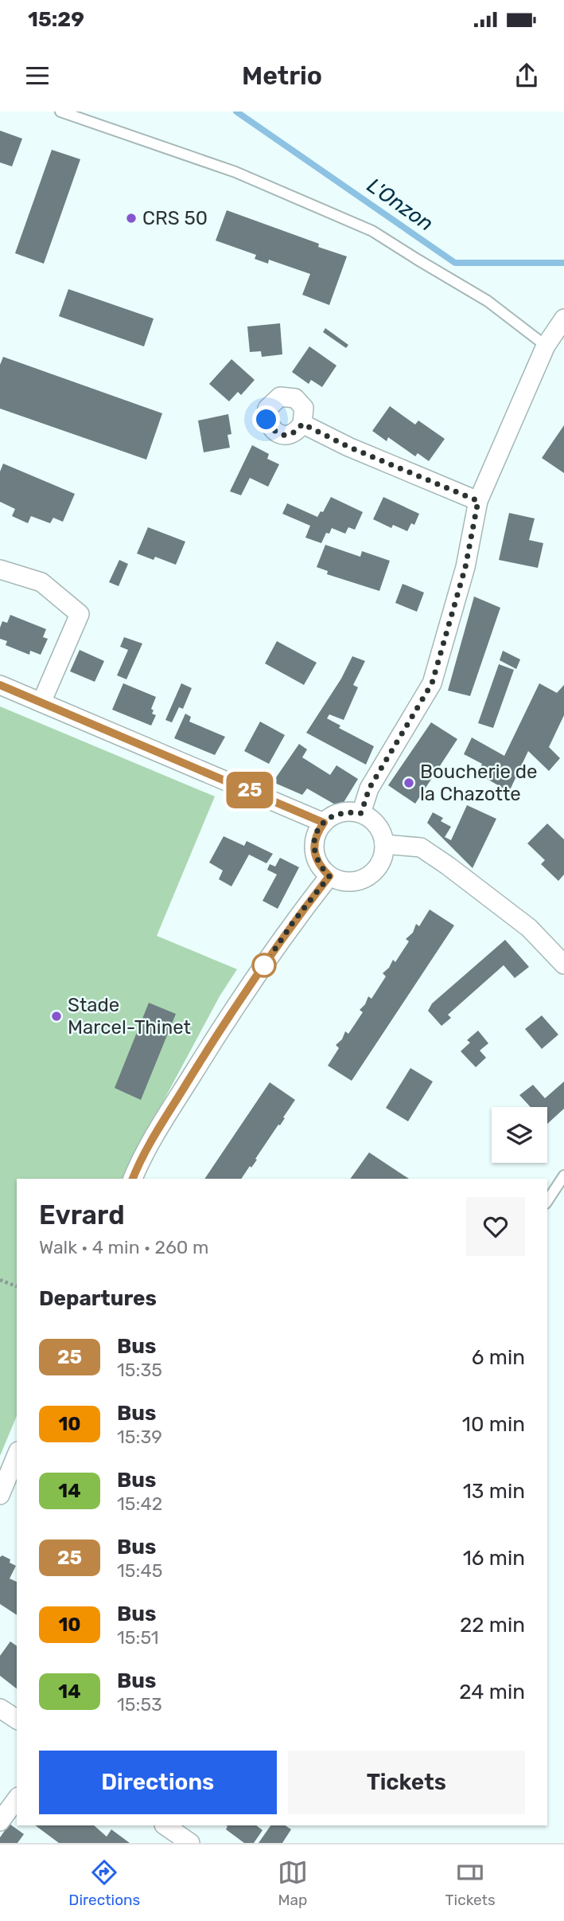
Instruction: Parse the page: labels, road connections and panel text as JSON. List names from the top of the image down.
{
  "water": ["L'Onzon"],
  "places": ["CRS 50", "Boucherie de la Chazotte", "Stade Marcel-Thinet"],
  "lines": ["bus line 25"],
  "page": {
    "status": "15:29",
    "header": "Metrio",
    "on_map": "25",
    "heading": [
      ["Evrard", "Walk · 4 min · 260 m"],
      "Departures"
    ],
    "list": [
      {
        "mark": "25",
        "name": "Bus",
        "note": "15:35",
        "value": "6 min"
      },
      {
        "mark": "10",
        "name": "Bus",
        "note": "15:39",
        "value": "10 min"
      },
      {
        "mark": "14",
        "name": "Bus",
        "note": "15:42",
        "value": "13 min"
      },
      {
        "mark": "25",
        "name": "Bus",
        "note": "15:45",
        "value": "16 min"
      },
      {
        "mark": "10",
        "name": "Bus",
        "note": "15:51",
        "value": "22 min"
      },
      {
        "mark": "14",
        "name": "Bus",
        "note": "15:53",
        "value": "24 min"
      }
    ],
    "buttons": ["Directions", "Tickets"],
    "tabs": ["Directions", "Map", "Tickets"]
  }
}
